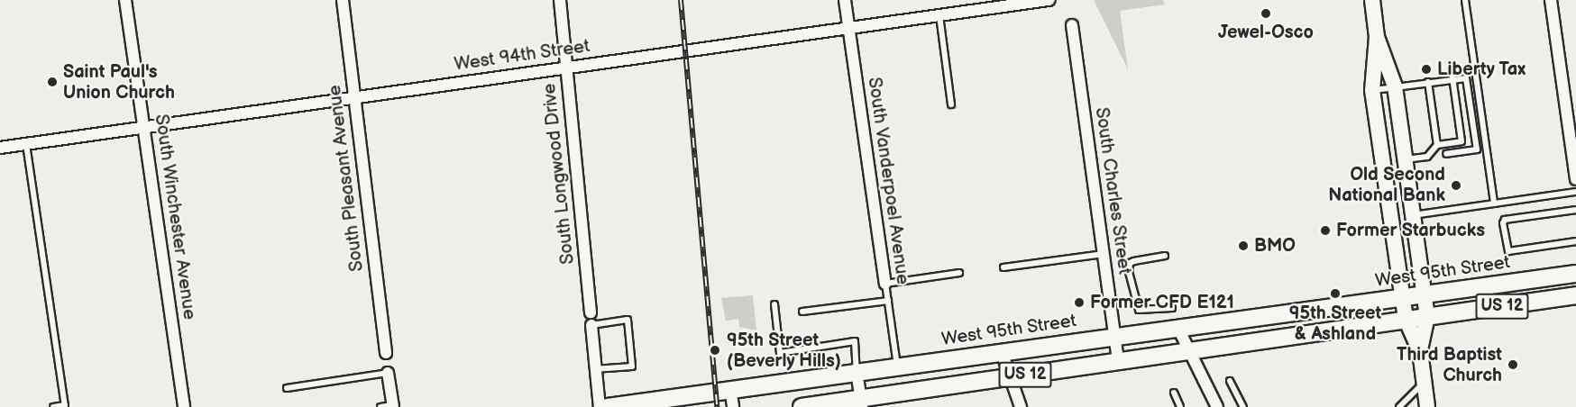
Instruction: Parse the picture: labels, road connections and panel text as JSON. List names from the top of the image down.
{
  "streets": {
    "main road": ["West 95th Street", "US 12"],
    "street": [
      "West 94th Street",
      "South Longwood Drive",
      "South Pleasant Avenue",
      "South Vanderpoel Avenue",
      "South Charles Street",
      "South Winchester Avenue"
    ]
  },
  "crossings": [
    ["West 94th Street", "South Longwood Drive"],
    ["West 94th Street", "South Pleasant Avenue"],
    ["West 94th Street", "South Vanderpoel Avenue"],
    ["West 94th Street", "South Winchester Avenue"],
    ["South Vanderpoel Avenue", "West 95th Street"],
    ["South Charles Street", "West 95th Street"],
    ["South Charles Street", "US 12"]
  ],
  "places": [
    "Jewel-Osco",
    "Liberty Tax",
    "Saint Paul's Union Church",
    "Old Second National Bank",
    "Former Starbucks",
    "BMO",
    "95th Street & Ashland",
    "Former CFD E121",
    "95th Street (Beverly Hills)",
    "Third Baptist Church"
  ]
}
